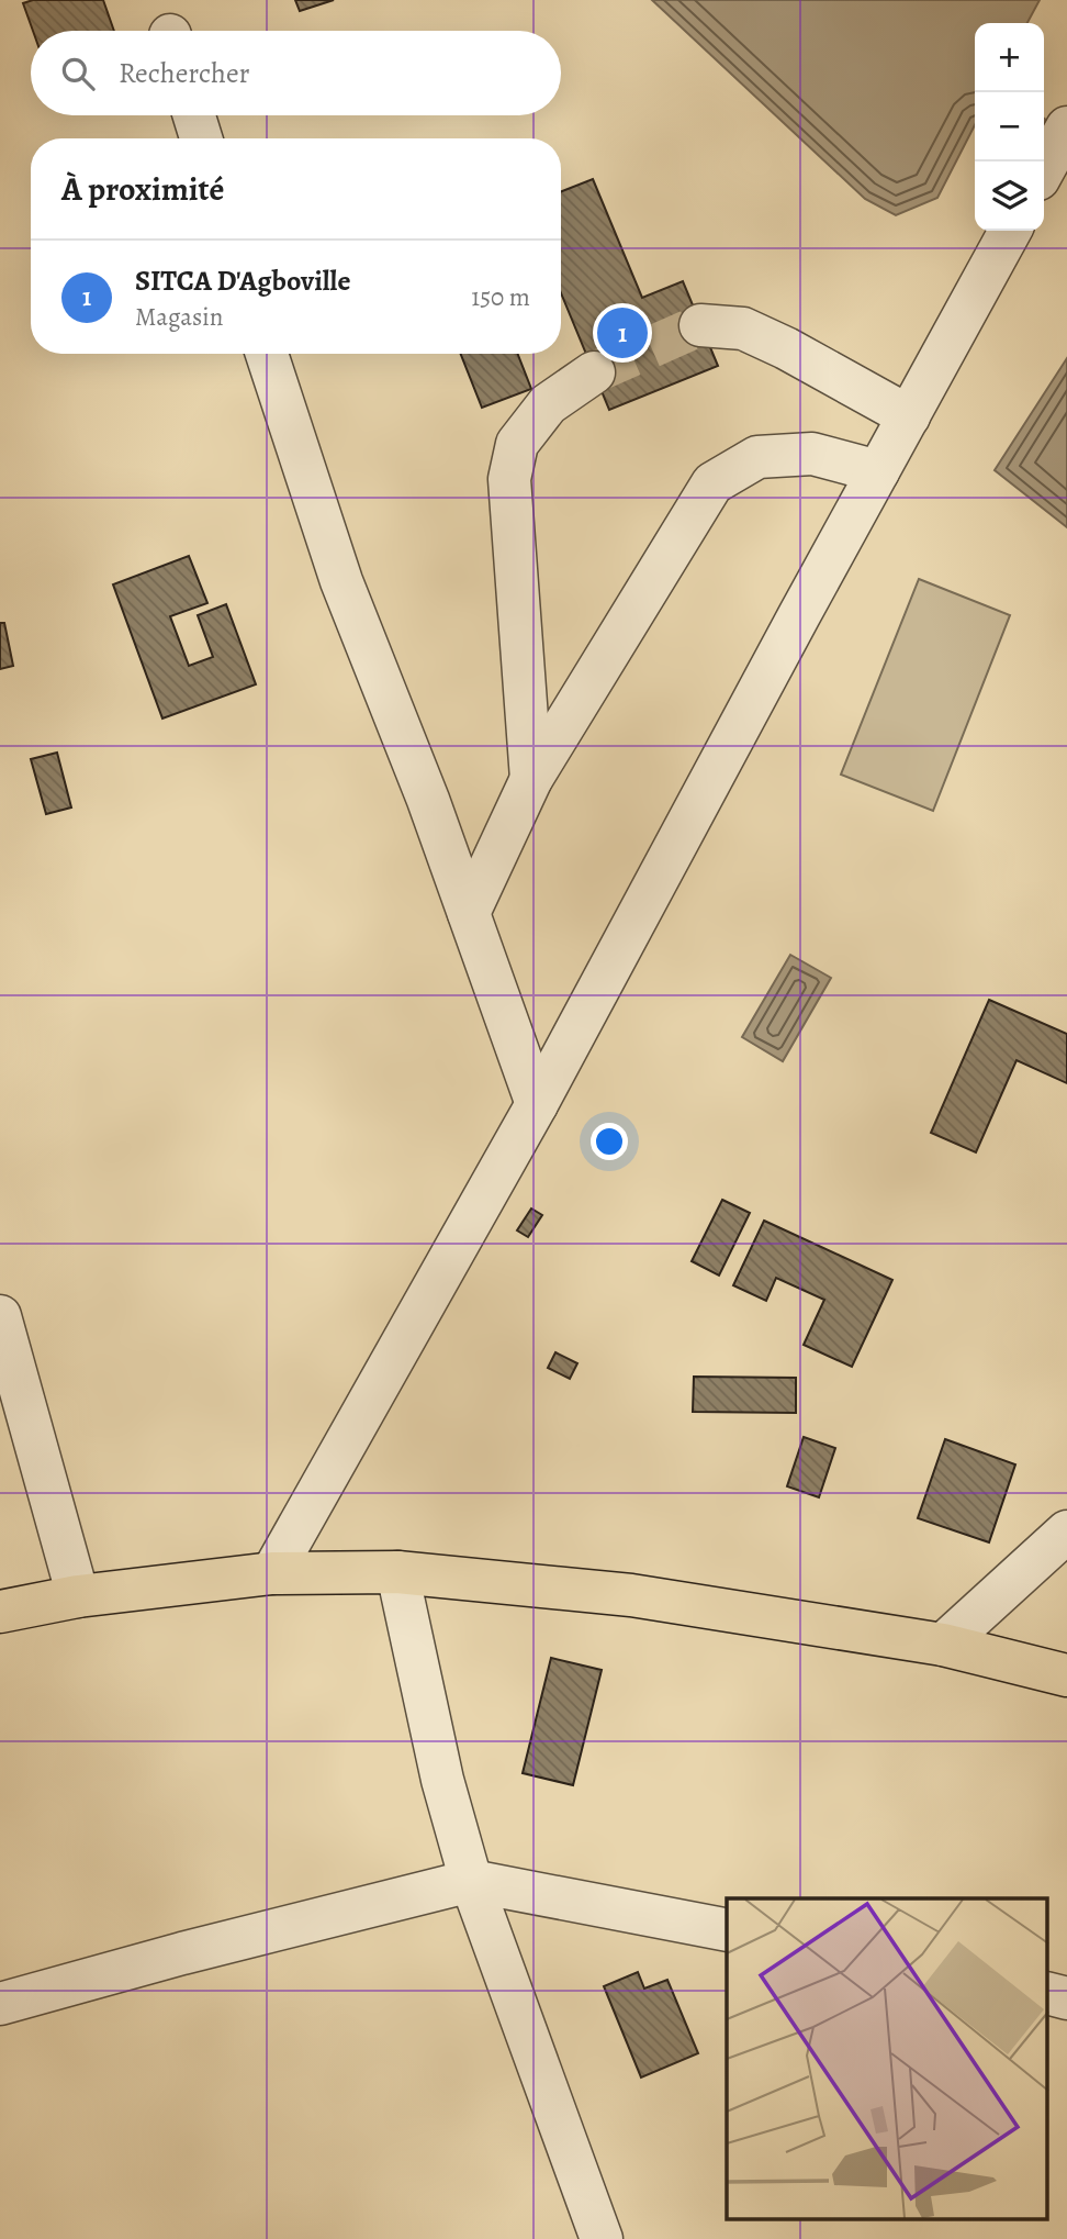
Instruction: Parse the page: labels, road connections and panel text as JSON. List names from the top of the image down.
{
  "page": {
    "map_buttons": ["+", "−"],
    "search": "Rechercher",
    "heading": "À proximité",
    "list": [
      {
        "mark": "1",
        "name": "SITCA D'Agboville",
        "note": "Magasin",
        "value": "150 m"
      }
    ],
    "pins": "1"
  }
}
